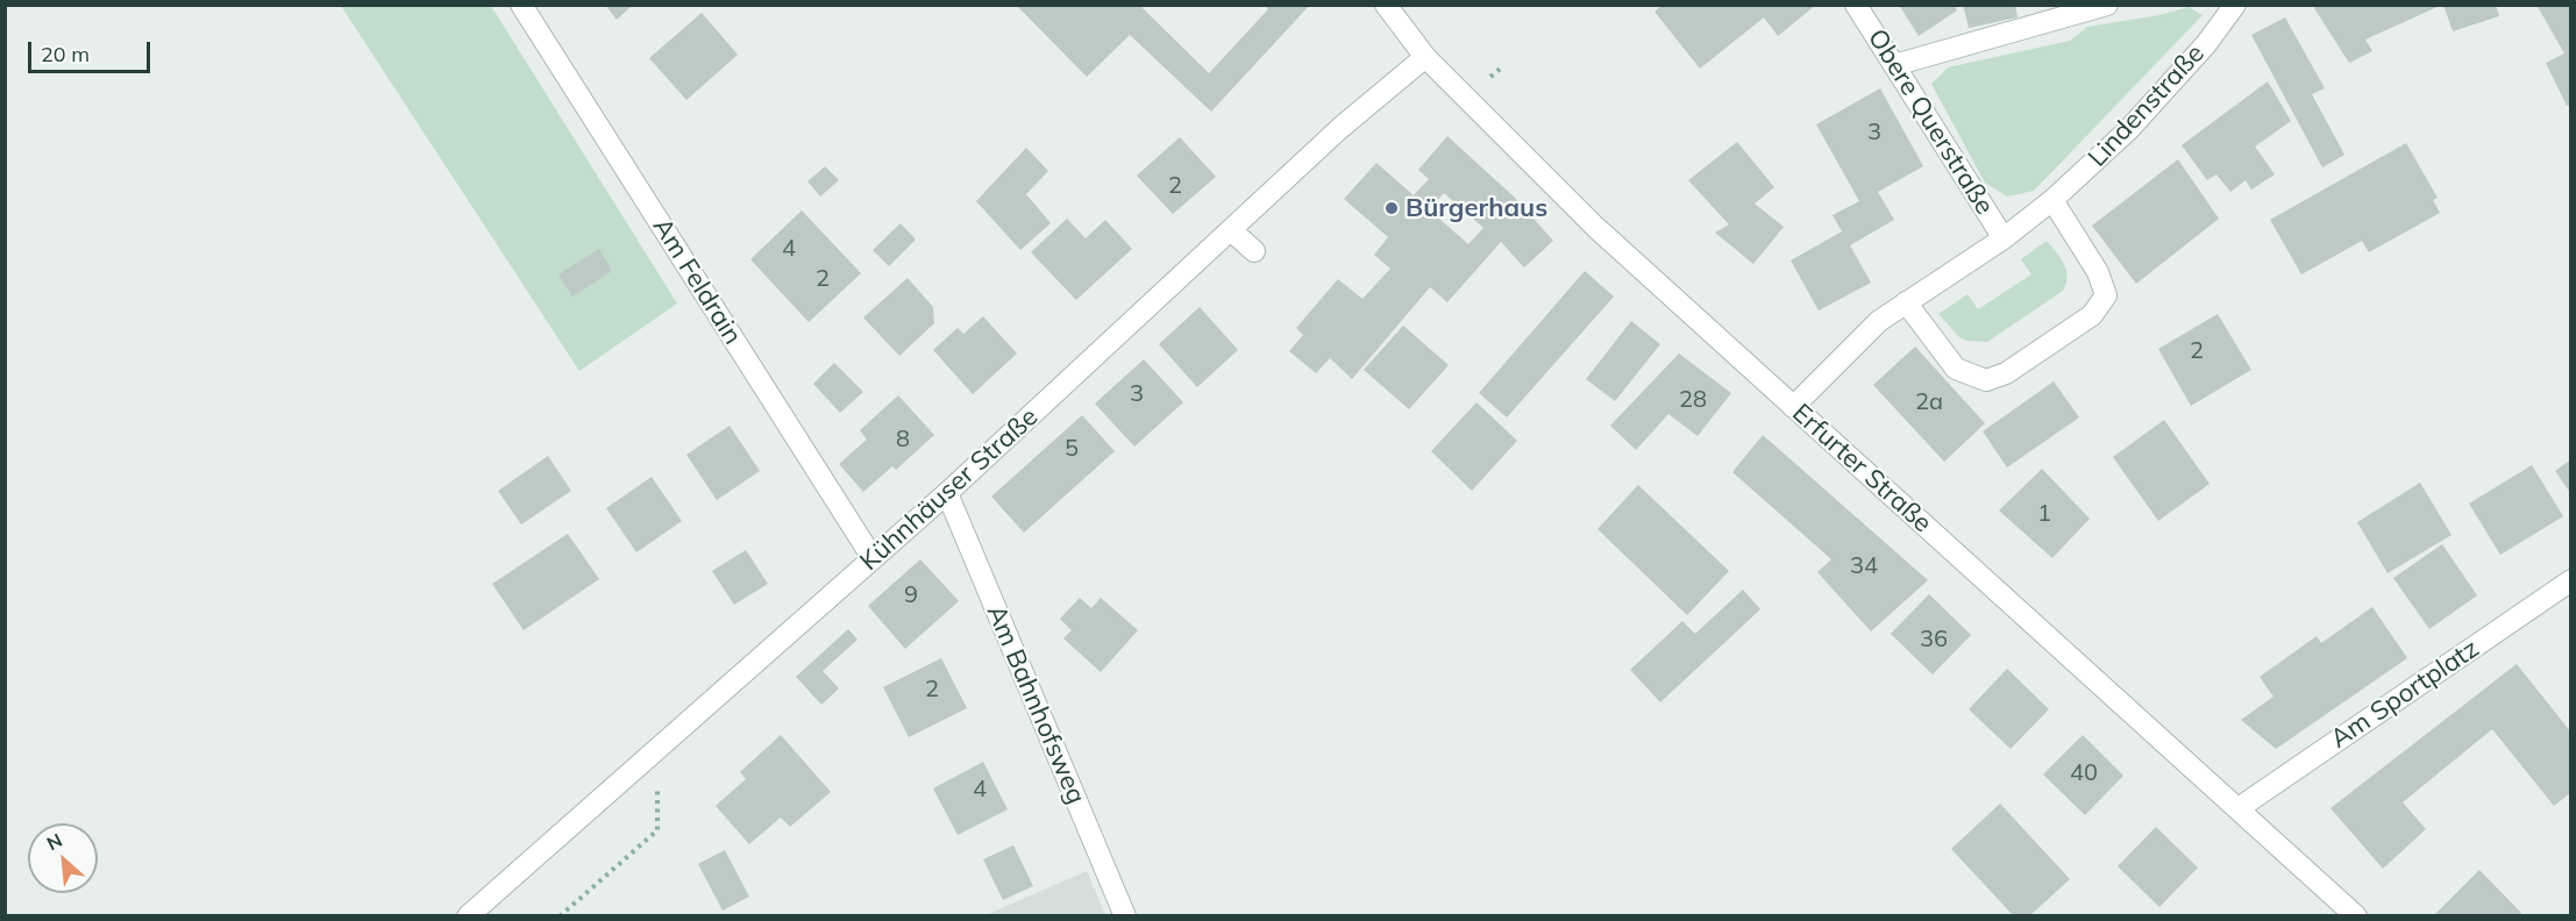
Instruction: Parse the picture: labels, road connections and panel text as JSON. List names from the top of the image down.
{
  "streets": {
    "street": [
      "Lindenstraße",
      "Obere Querstraße",
      "Am Feldrain",
      "Erfurter Straße",
      "Kühnhäuser Straße",
      "Am Sportplatz",
      "Am Bahnhofsweg"
    ]
  },
  "crossings": [
    ["Lindenstraße", "Obere Querstraße"],
    ["Lindenstraße", "Erfurter Straße"],
    ["Am Feldrain", "Kühnhäuser Straße"],
    ["Erfurter Straße", "Kühnhäuser Straße"],
    ["Erfurter Straße", "Am Sportplatz"],
    ["Kühnhäuser Straße", "Am Bahnhofsweg"]
  ],
  "places": ["Bürgerhaus"],
  "house_numbers": [
    "3",
    "2",
    "4",
    "2",
    "2",
    "3",
    "28",
    "2a",
    "8",
    "5",
    "1",
    "34",
    "9",
    "36",
    "2",
    "40",
    "4"
  ],
  "scale_bar": "20 m",
  "north": "top left"
}
